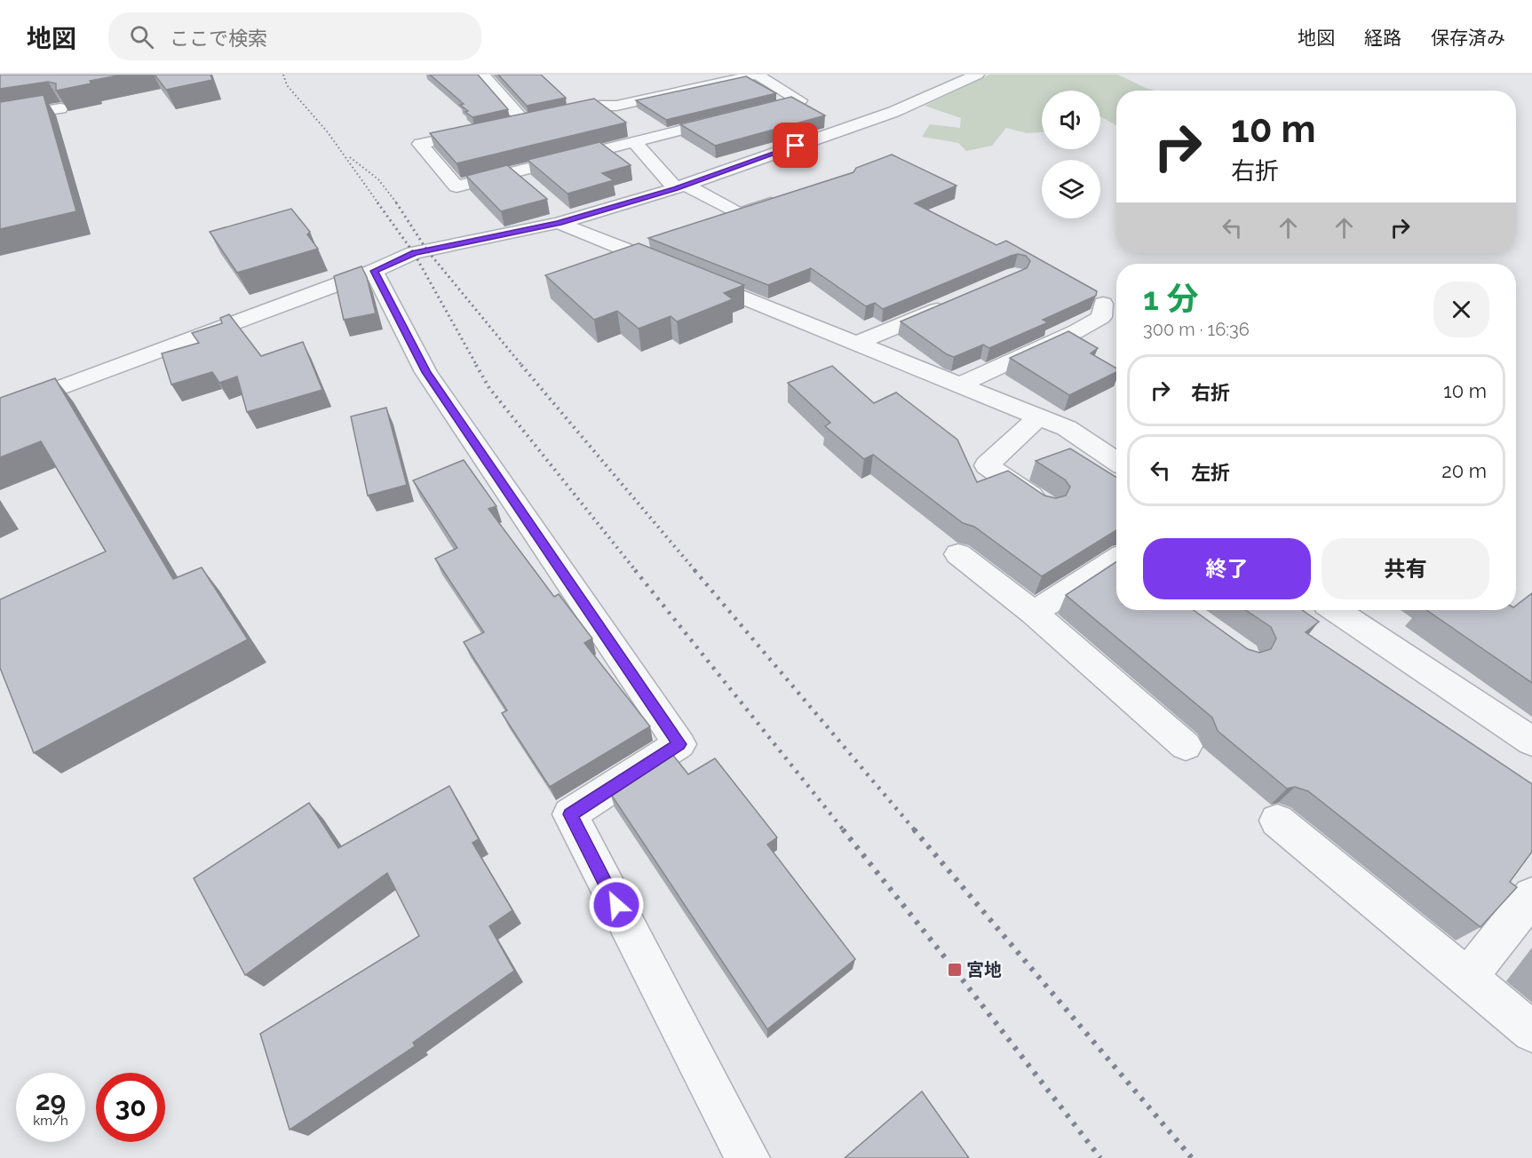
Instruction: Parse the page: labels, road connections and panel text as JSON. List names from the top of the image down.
{
  "places": {
    "transit": ["宮地"]
  },
  "page": {
    "header": "地図",
    "search": "ここで検索",
    "nav": ["地図", "経路", "保存済み"],
    "turn": ["10 m", "右折"],
    "heading": ["1 分", "300 m · 16:36"],
    "list": [
      {
        "name": "右折",
        "value": "10 m"
      },
      {
        "name": "左折",
        "value": "20 m"
      }
    ],
    "buttons": ["終了", "共有"],
    "speed": "29 km/h",
    "limit": "30"
  }
}
